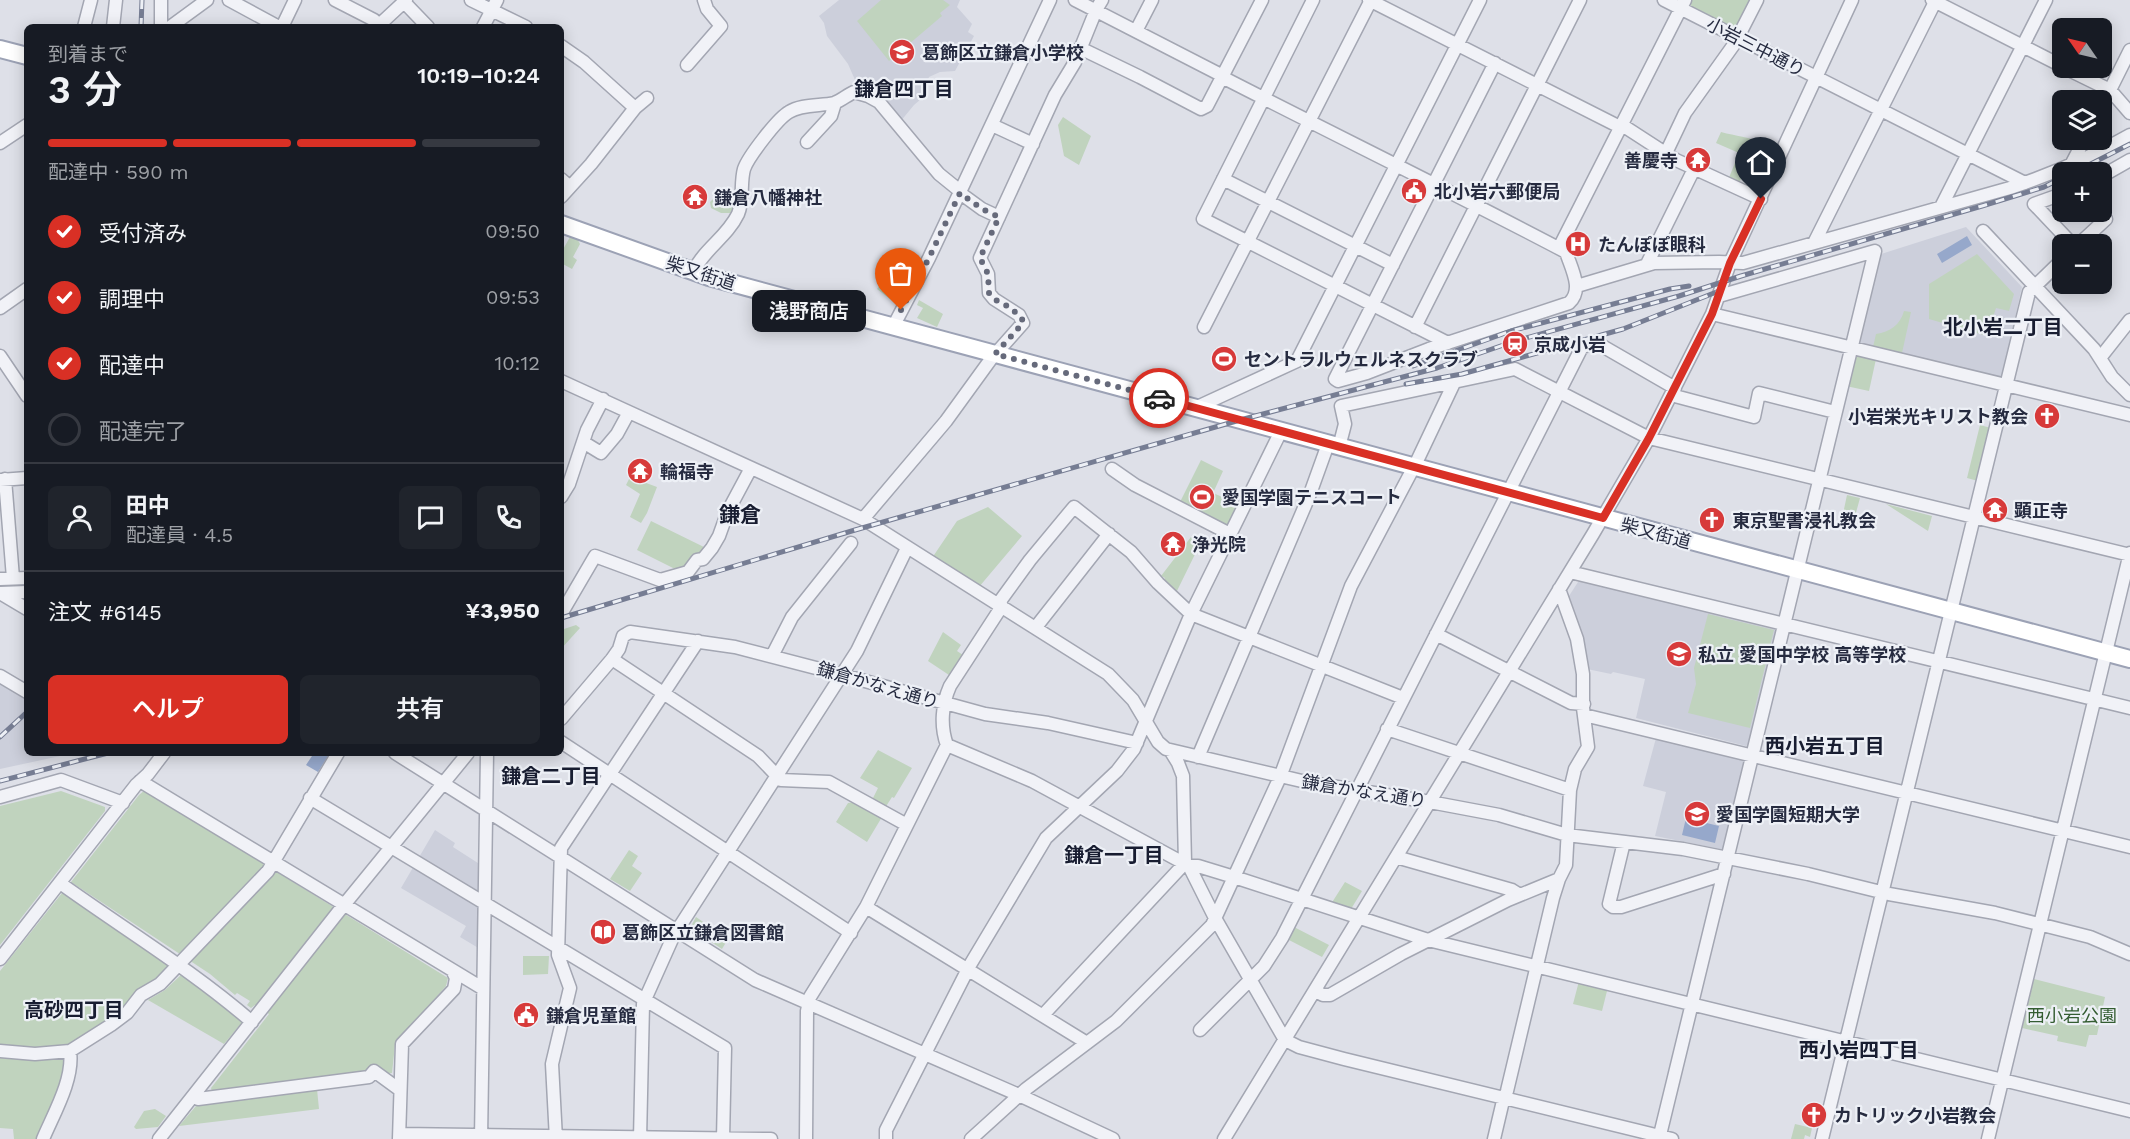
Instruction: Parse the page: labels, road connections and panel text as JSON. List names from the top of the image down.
{
  "streets": {
    "main road": ["柴又街道"],
    "street": ["小岩三中通り", "鎌倉かなえ通り"]
  },
  "districts": [
    "鎌倉四丁目",
    "北小岩二丁目",
    "鎌倉",
    "西小岩五丁目",
    "鎌倉二丁目",
    "鎌倉一丁目",
    "高砂四丁目",
    "西小岩四丁目"
  ],
  "parks": ["西小岩公園"],
  "places": {
    "school or university": ["葛飾区立鎌倉小学校", "私立 愛国中学校 高等学校", "愛国学園短期大学"],
    "temple": [
      "善慶寺",
      "鎌倉八幡神社",
      "輪福寺",
      "顕正寺",
      "浄光院"
    ],
    "public building": ["北小岩六郵便局", "鎌倉児童館"],
    "hospital": ["たんぽぽ眼科"],
    "other": ["浅野商店"],
    "station": ["京成小岩"],
    "sports": ["セントラルウェルネスクラブ", "愛国学園テニスコート"],
    "church": ["小岩栄光キリスト教会", "東京聖書浸礼教会", "カトリック小岩教会"],
    "library": ["葛飾区立鎌倉図書館"]
  },
  "north": "top left",
  "page": {
    "map_buttons": ["+", "−"],
    "heading": ["3 分", "到着まで", "10:19–10:24"],
    "panel": [
      "田中",
      "配達員 · 4.5",
      "注文 #6145",
      "¥3,950"
    ],
    "bar": "配達中 · 590 m",
    "list": [
      ["受付済み", "09:50"],
      ["調理中", "09:53"],
      ["配達中", "10:12"],
      "配達完了"
    ],
    "bubble": "浅野商店",
    "buttons": ["ヘルプ", "共有"]
  }
}
